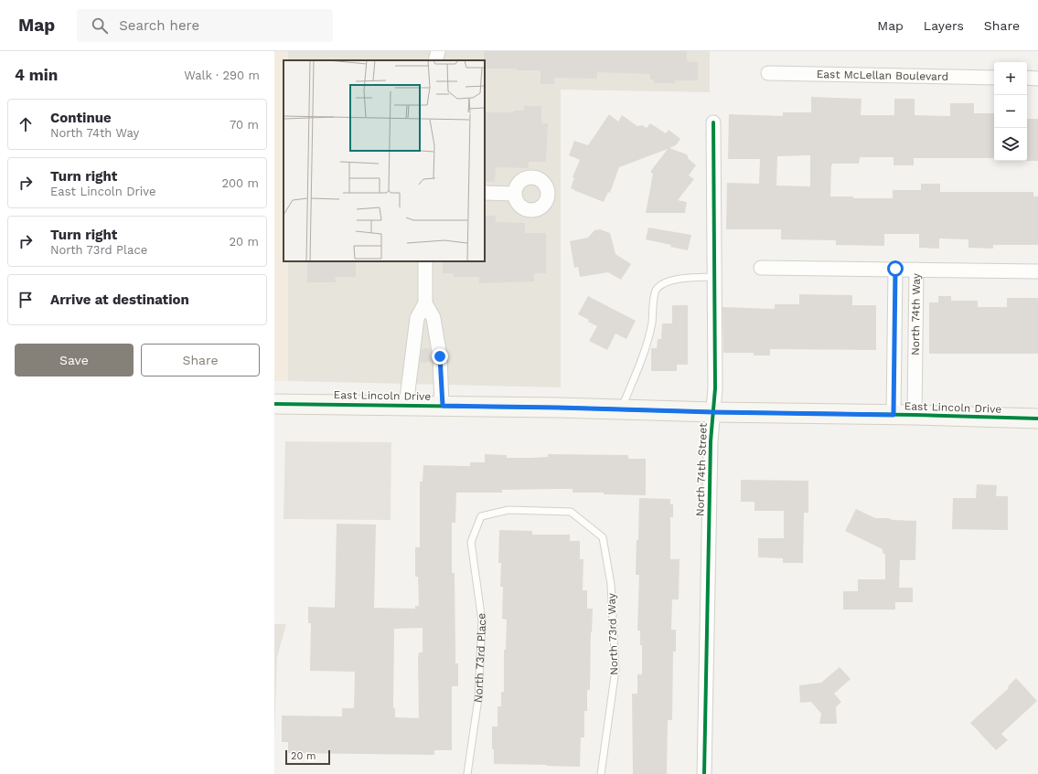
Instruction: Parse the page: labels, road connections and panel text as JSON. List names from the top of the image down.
{
  "streets": {
    "main road": ["East Lincoln Drive"],
    "street": ["East McLellan Boulevard", "North 74th Way", "North 74th Street"],
    "lane": ["North 73rd Way", "North 73rd Place"]
  },
  "crossings": [
    ["North 74th Way", "East Lincoln Drive"],
    ["East Lincoln Drive", "North 74th Street"],
    ["North 73rd Way", "North 73rd Place"]
  ],
  "scale_bar": "20 m",
  "page": {
    "header": "Map",
    "search": "Search here",
    "nav": ["Map", "Layers", "Share"],
    "heading": ["4 min", "Walk · 290 m"],
    "map_buttons": ["+", "−"],
    "list": [
      ["Continue", "North 74th Way", "70 m"],
      ["Turn right", "East Lincoln Drive", "200 m"],
      ["Turn right", "North 73rd Place", "20 m"],
      "Arrive at destination"
    ],
    "buttons": ["Save", "Share"],
    "scale": "20 m"
  }
}
